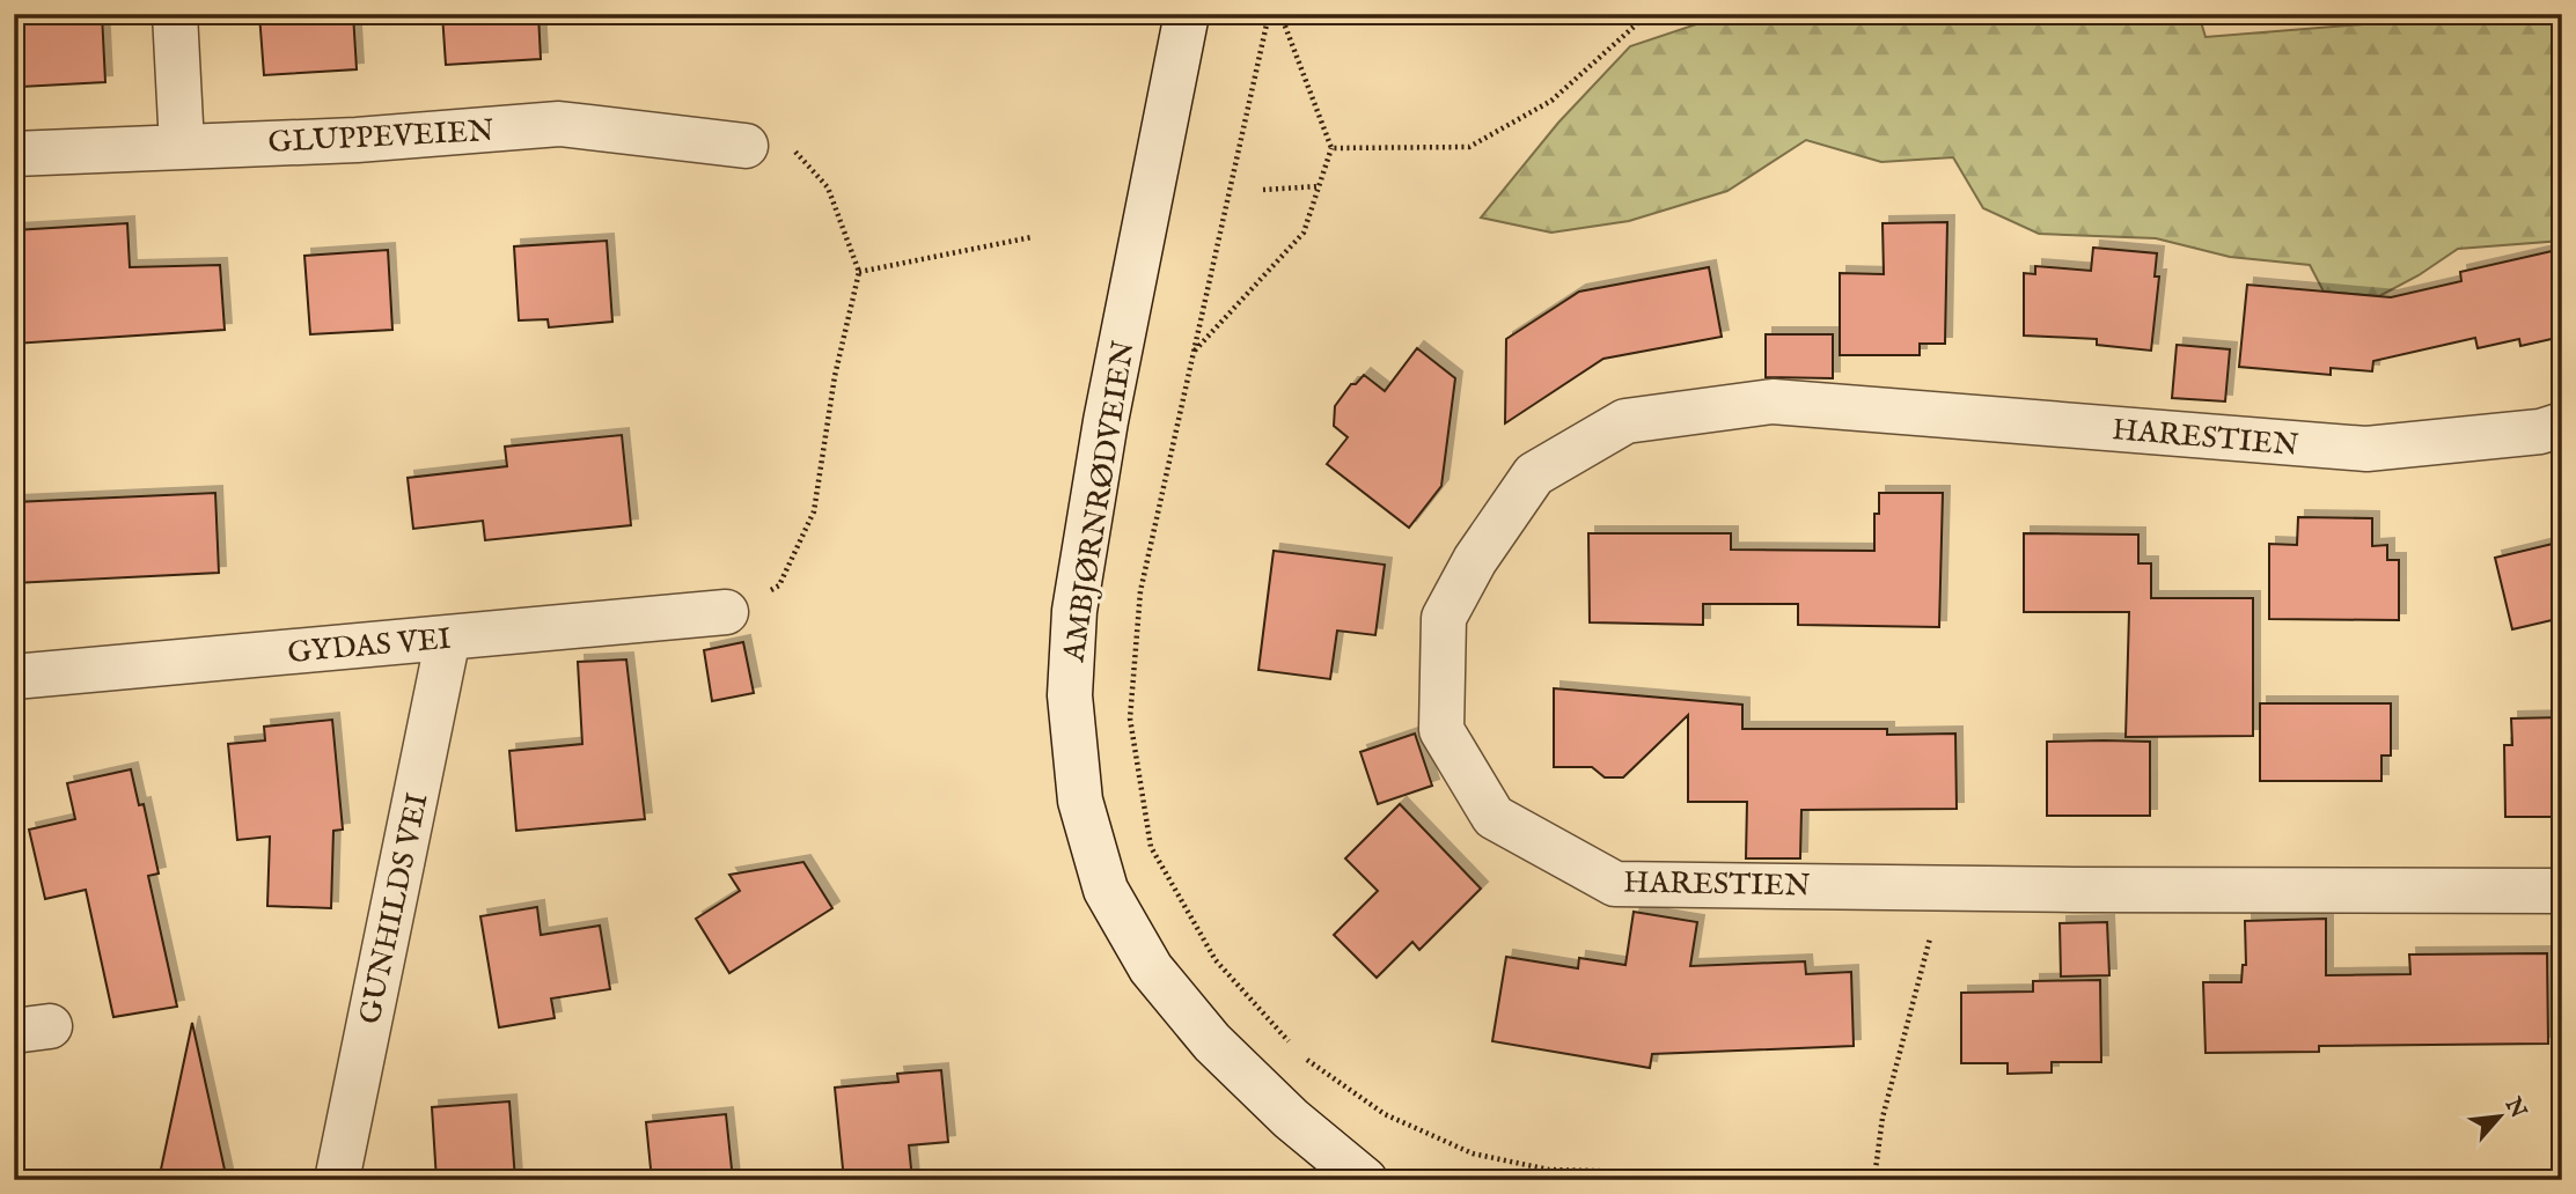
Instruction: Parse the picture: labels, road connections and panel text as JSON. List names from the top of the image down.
{
  "streets": {
    "street": [
      "GLUPPEVEIEN",
      "HARESTIEN",
      "AMBJØRNRØDVEIEN",
      "GYDAS VEI",
      "GUNHILDS VEI"
    ]
  },
  "crossings": [
    ["GYDAS VEI", "GUNHILDS VEI"]
  ],
  "north": "top right"
}
